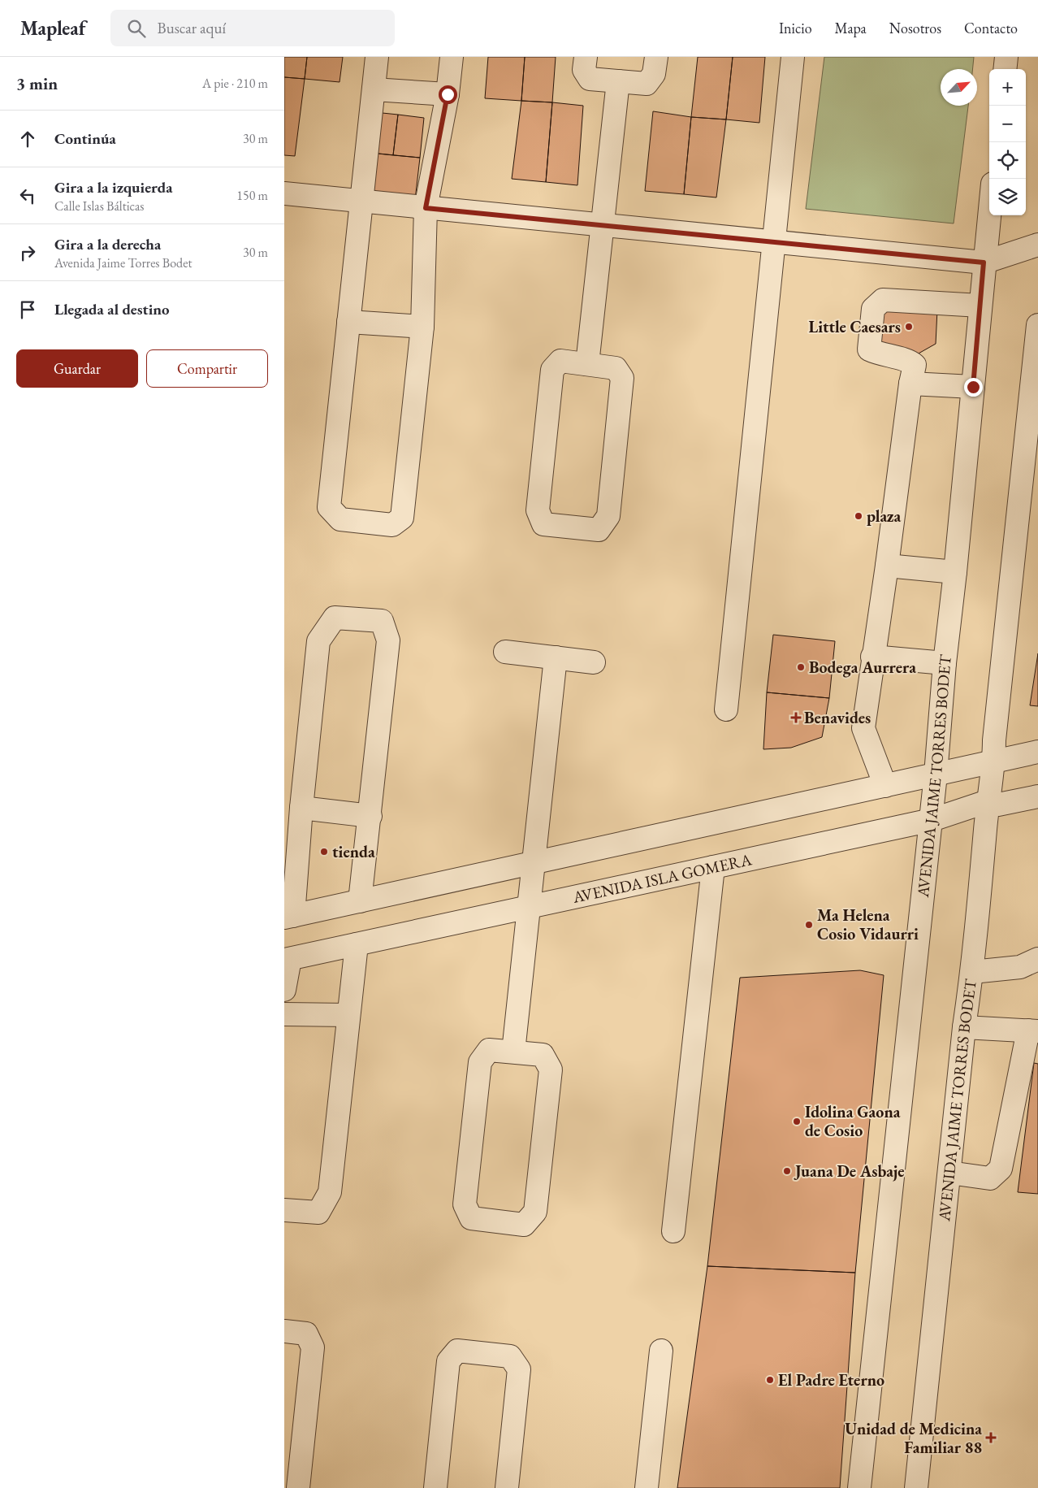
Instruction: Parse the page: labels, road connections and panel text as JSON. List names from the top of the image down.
{
  "streets": {
    "street": ["AVENIDA JAIME TORRES BODET", "AVENIDA ISLA GOMERA"]
  },
  "crossings": [
    ["AVENIDA JAIME TORRES BODET", "AVENIDA ISLA GOMERA"]
  ],
  "places": {
    "other": [
      "Little Caesars",
      "plaza",
      "Bodega Aurrera",
      "tienda",
      "Ma Helena Cosio Vidaurri",
      "Idolina Gaona de Cosio",
      "Juana De Asbaje",
      "El Padre Eterno"
    ],
    "health": ["Benavides", "Unidad de Medicina Familiar 88"]
  },
  "north": "top right",
  "page": {
    "header": "Mapleaf",
    "search": "Buscar aquí",
    "nav": [
      "Inicio",
      "Mapa",
      "Nosotros",
      "Contacto"
    ],
    "heading": ["3 min", "A pie · 210 m"],
    "map_buttons": ["+", "−"],
    "list": [
      ["Continúa", "30 m"],
      ["Gira a la izquierda", "Calle Islas Bálticas", "150 m"],
      ["Gira a la derecha", "Avenida Jaime Torres Bodet", "30 m"],
      "Llegada al destino"
    ],
    "buttons": ["Guardar", "Compartir"]
  }
}
